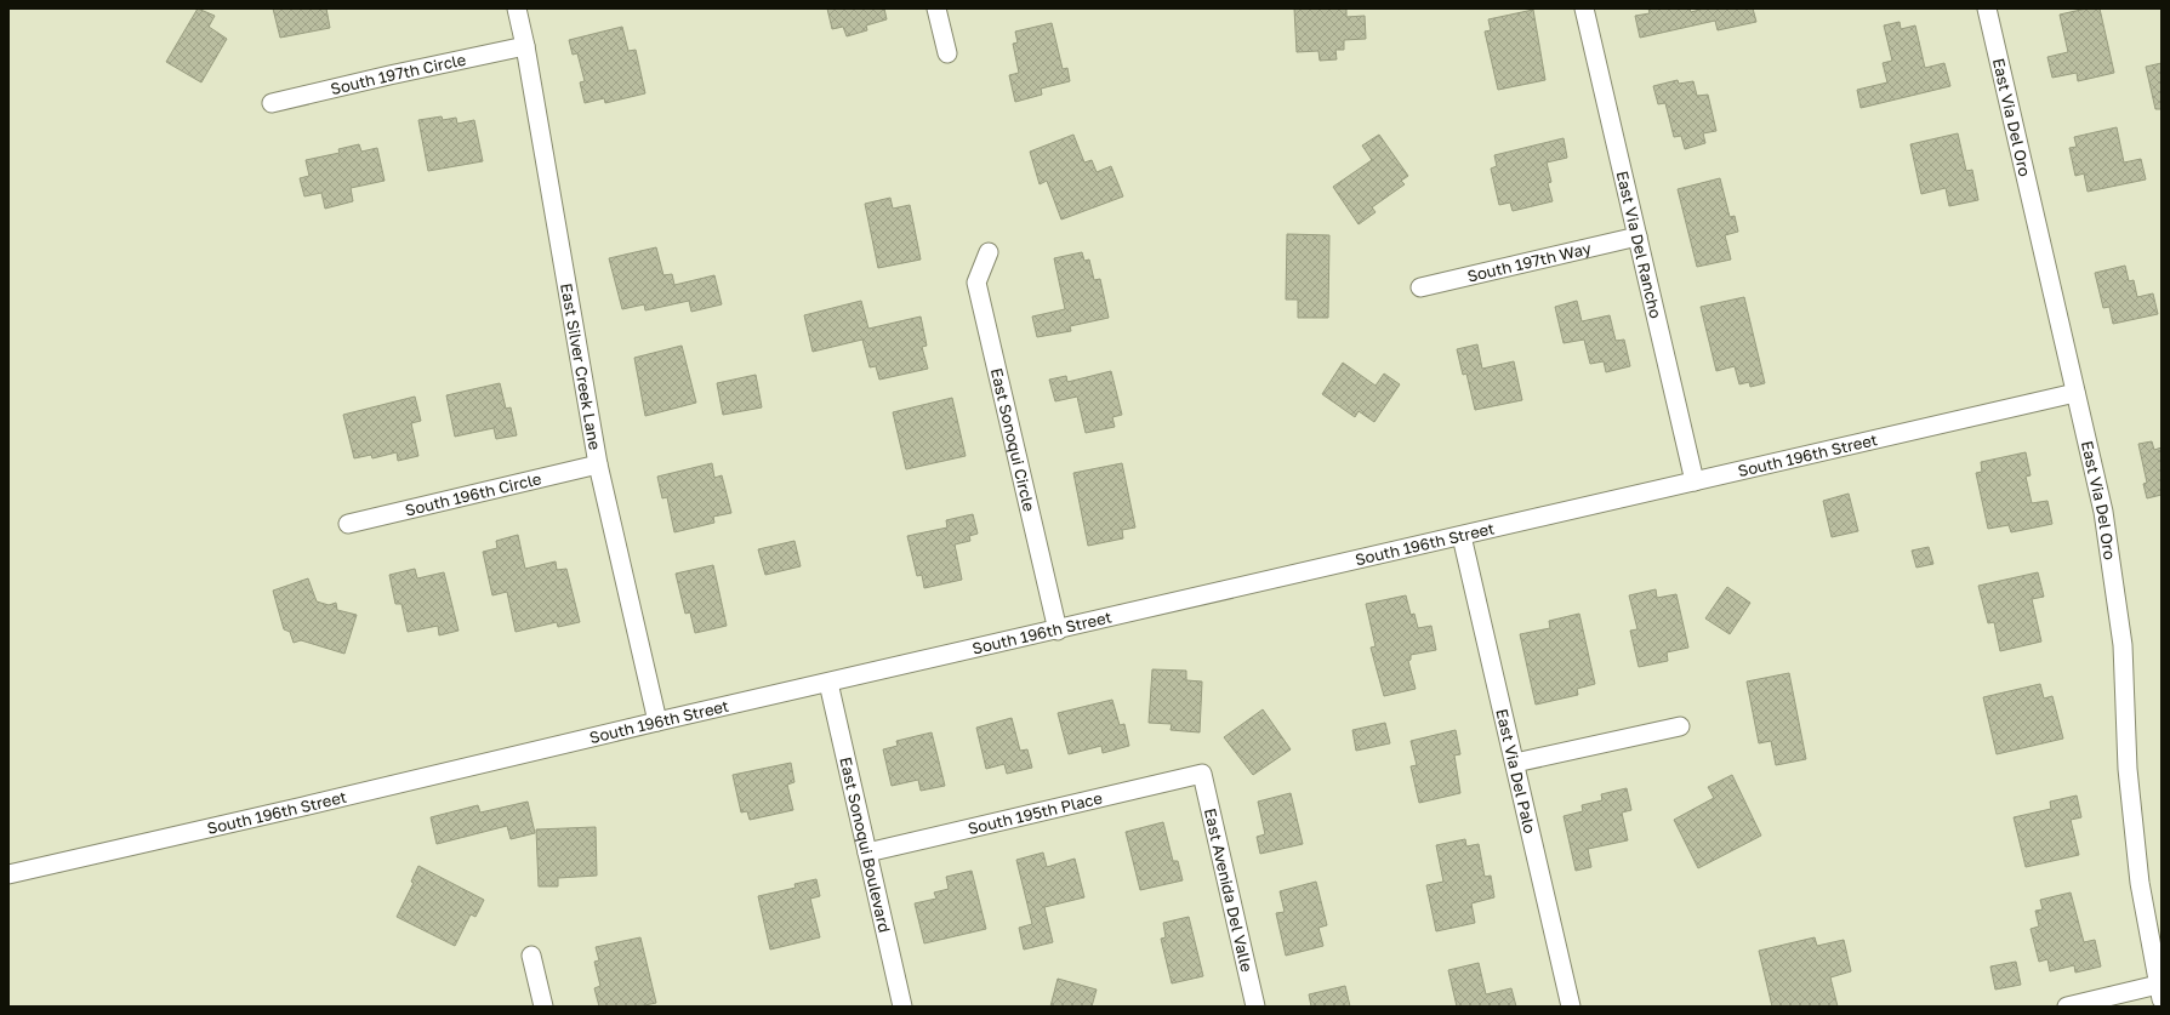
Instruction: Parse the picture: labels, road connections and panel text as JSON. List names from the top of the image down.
{
  "streets": {
    "street": [
      "South 197th Circle",
      "East Via Del Oro",
      "East Via Del Rancho",
      "South 197th Way",
      "East Silver Creek Lane",
      "East Sonoqui Circle",
      "South 196th Street",
      "South 196th Circle",
      "East Via Del Palo",
      "South 195th Place",
      "East Sonoqui Boulevard",
      "East Avenida Del Valle"
    ]
  },
  "crossings": [
    ["South 197th Circle", "East Silver Creek Lane"],
    ["East Via Del Oro", "South 196th Street"],
    ["East Via Del Rancho", "South 197th Way"],
    ["East Via Del Rancho", "South 196th Street"],
    ["East Silver Creek Lane", "South 196th Street"],
    ["East Silver Creek Lane", "South 196th Circle"],
    ["East Sonoqui Circle", "South 196th Street"],
    ["South 196th Street", "East Via Del Palo"],
    ["South 196th Street", "East Sonoqui Boulevard"],
    ["South 195th Place", "East Sonoqui Boulevard"],
    ["South 195th Place", "East Avenida Del Valle"]
  ]
}
